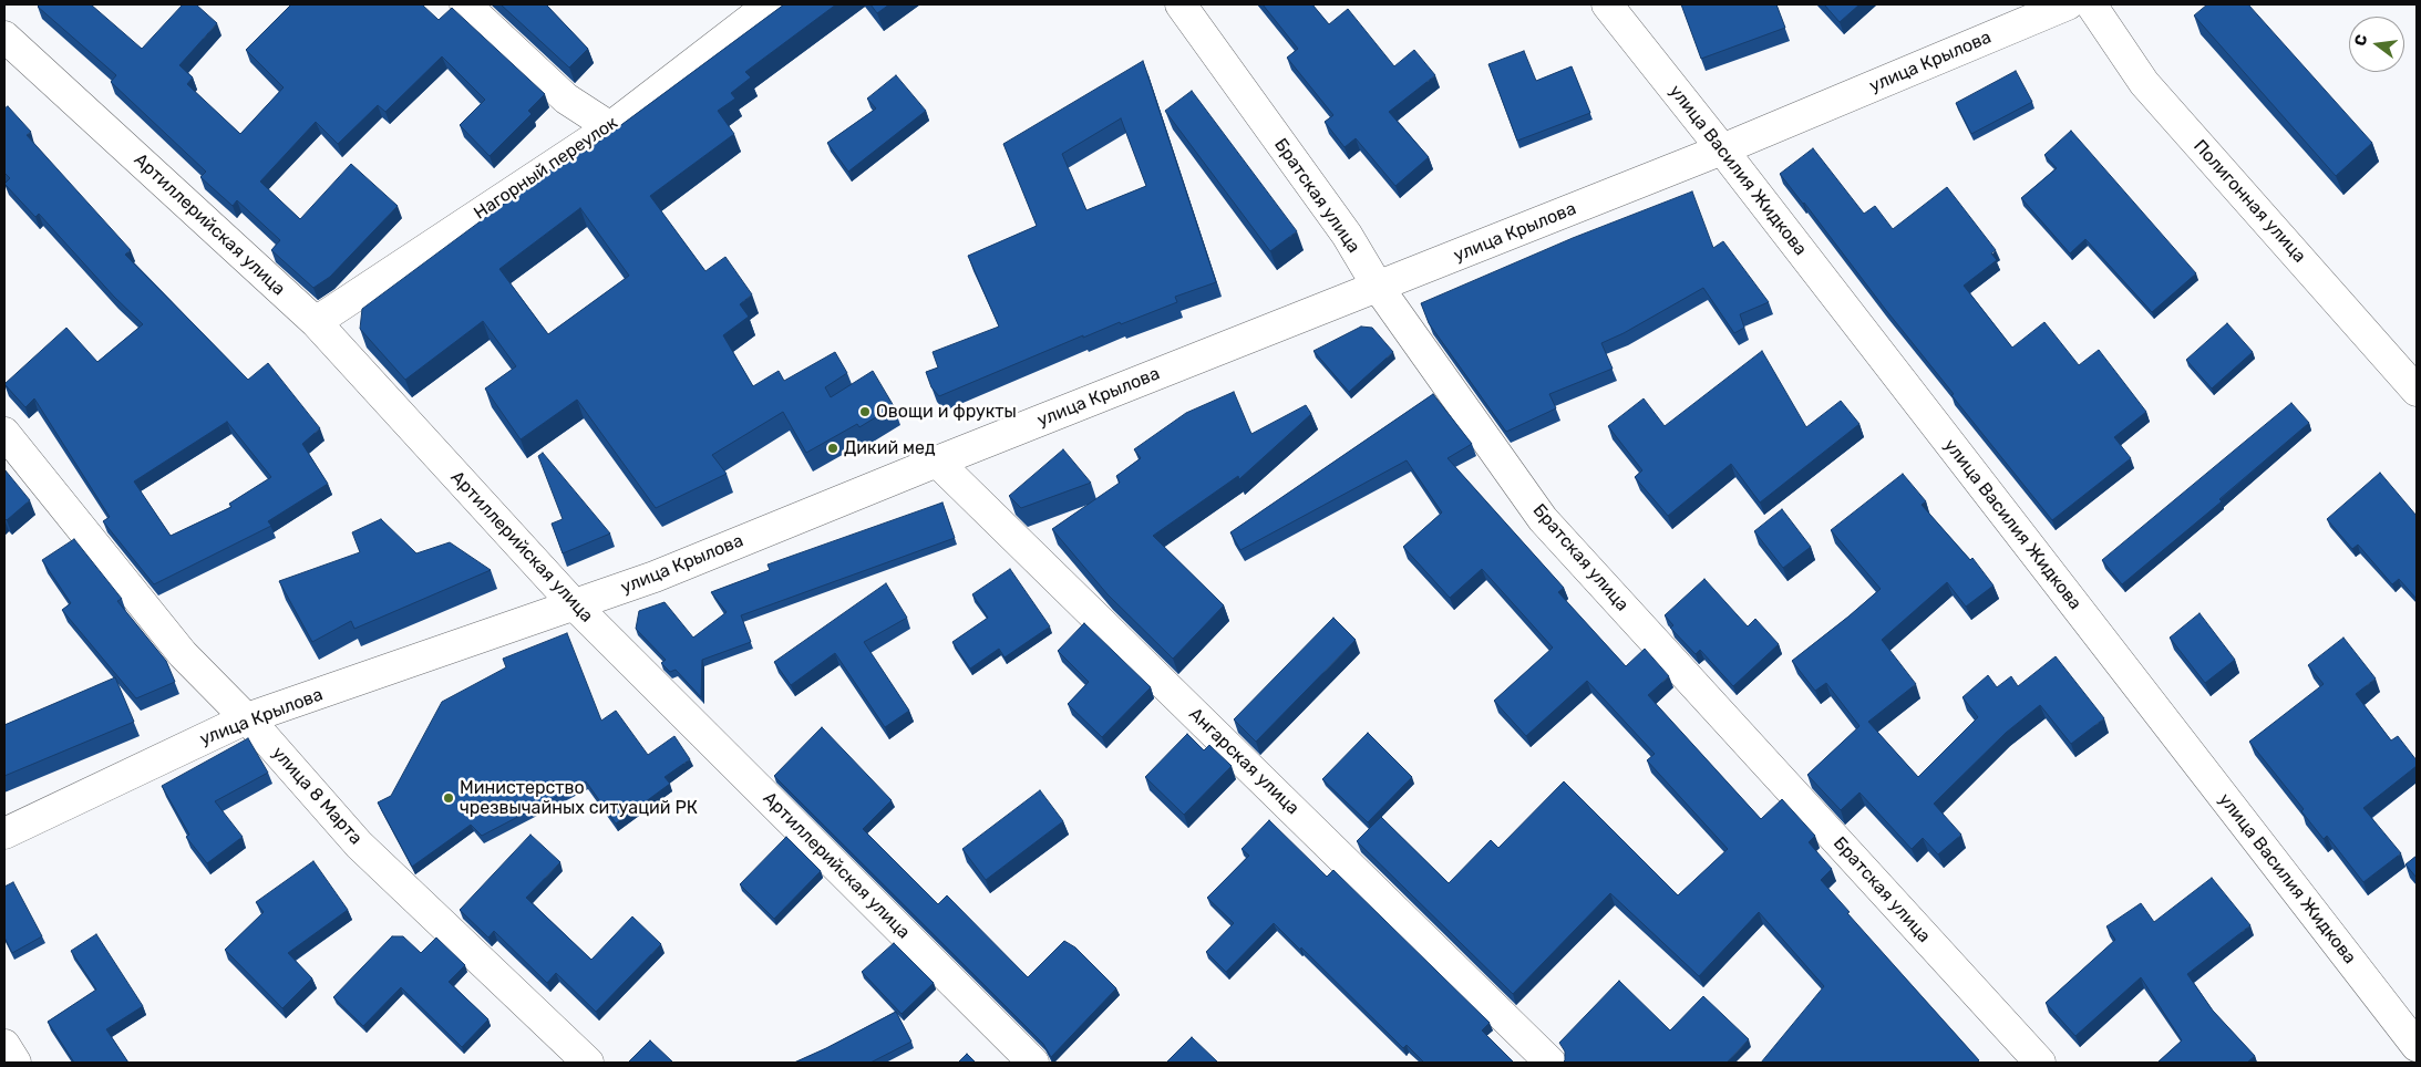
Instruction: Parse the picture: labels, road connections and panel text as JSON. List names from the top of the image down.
{
  "streets": {
    "street": [
      "улица Крылова",
      "Нагорный переулок",
      "улица Василия Жидкова",
      "Братская улица",
      "Полигонная улица",
      "Артиллерийская улица",
      "Ангарская улица",
      "улица 8 Марта"
    ]
  },
  "crossings": [
    ["улица Крылова", "улица Василия Жидкова"],
    ["улица Крылова", "Братская улица"],
    ["улица Крылова", "Артиллерийская улица"],
    ["улица Крылова", "Ангарская улица"],
    ["улица Крылова", "улица 8 Марта"],
    ["Нагорный переулок", "Артиллерийская улица"]
  ],
  "places": ["Овощи и фрукты", "Дикий мед", "Министерство чрезвычайных ситуаций РК"],
  "north": "left"
}
